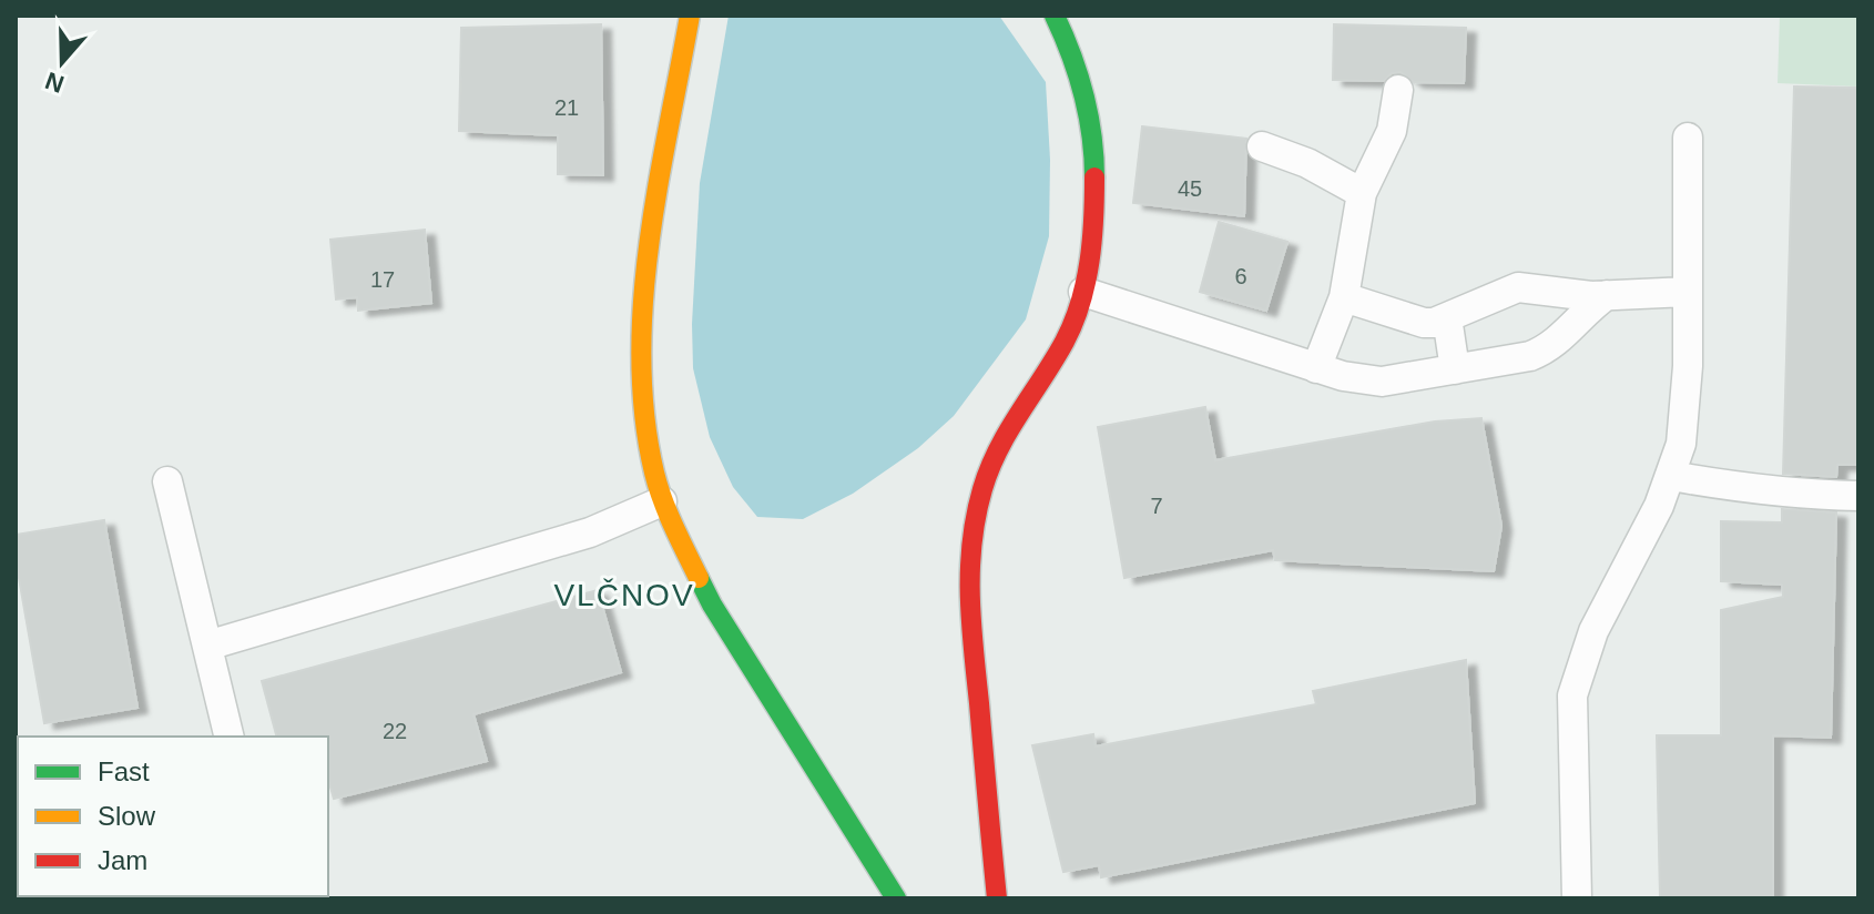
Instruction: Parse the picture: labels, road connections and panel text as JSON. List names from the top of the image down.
{
  "districts": ["VLČNOV"],
  "house_numbers": [
    "21",
    "45",
    "6",
    "17",
    "7",
    "22"
  ],
  "legend": ["Fast", "Slow", "Jam"],
  "north": "bottom"
}
